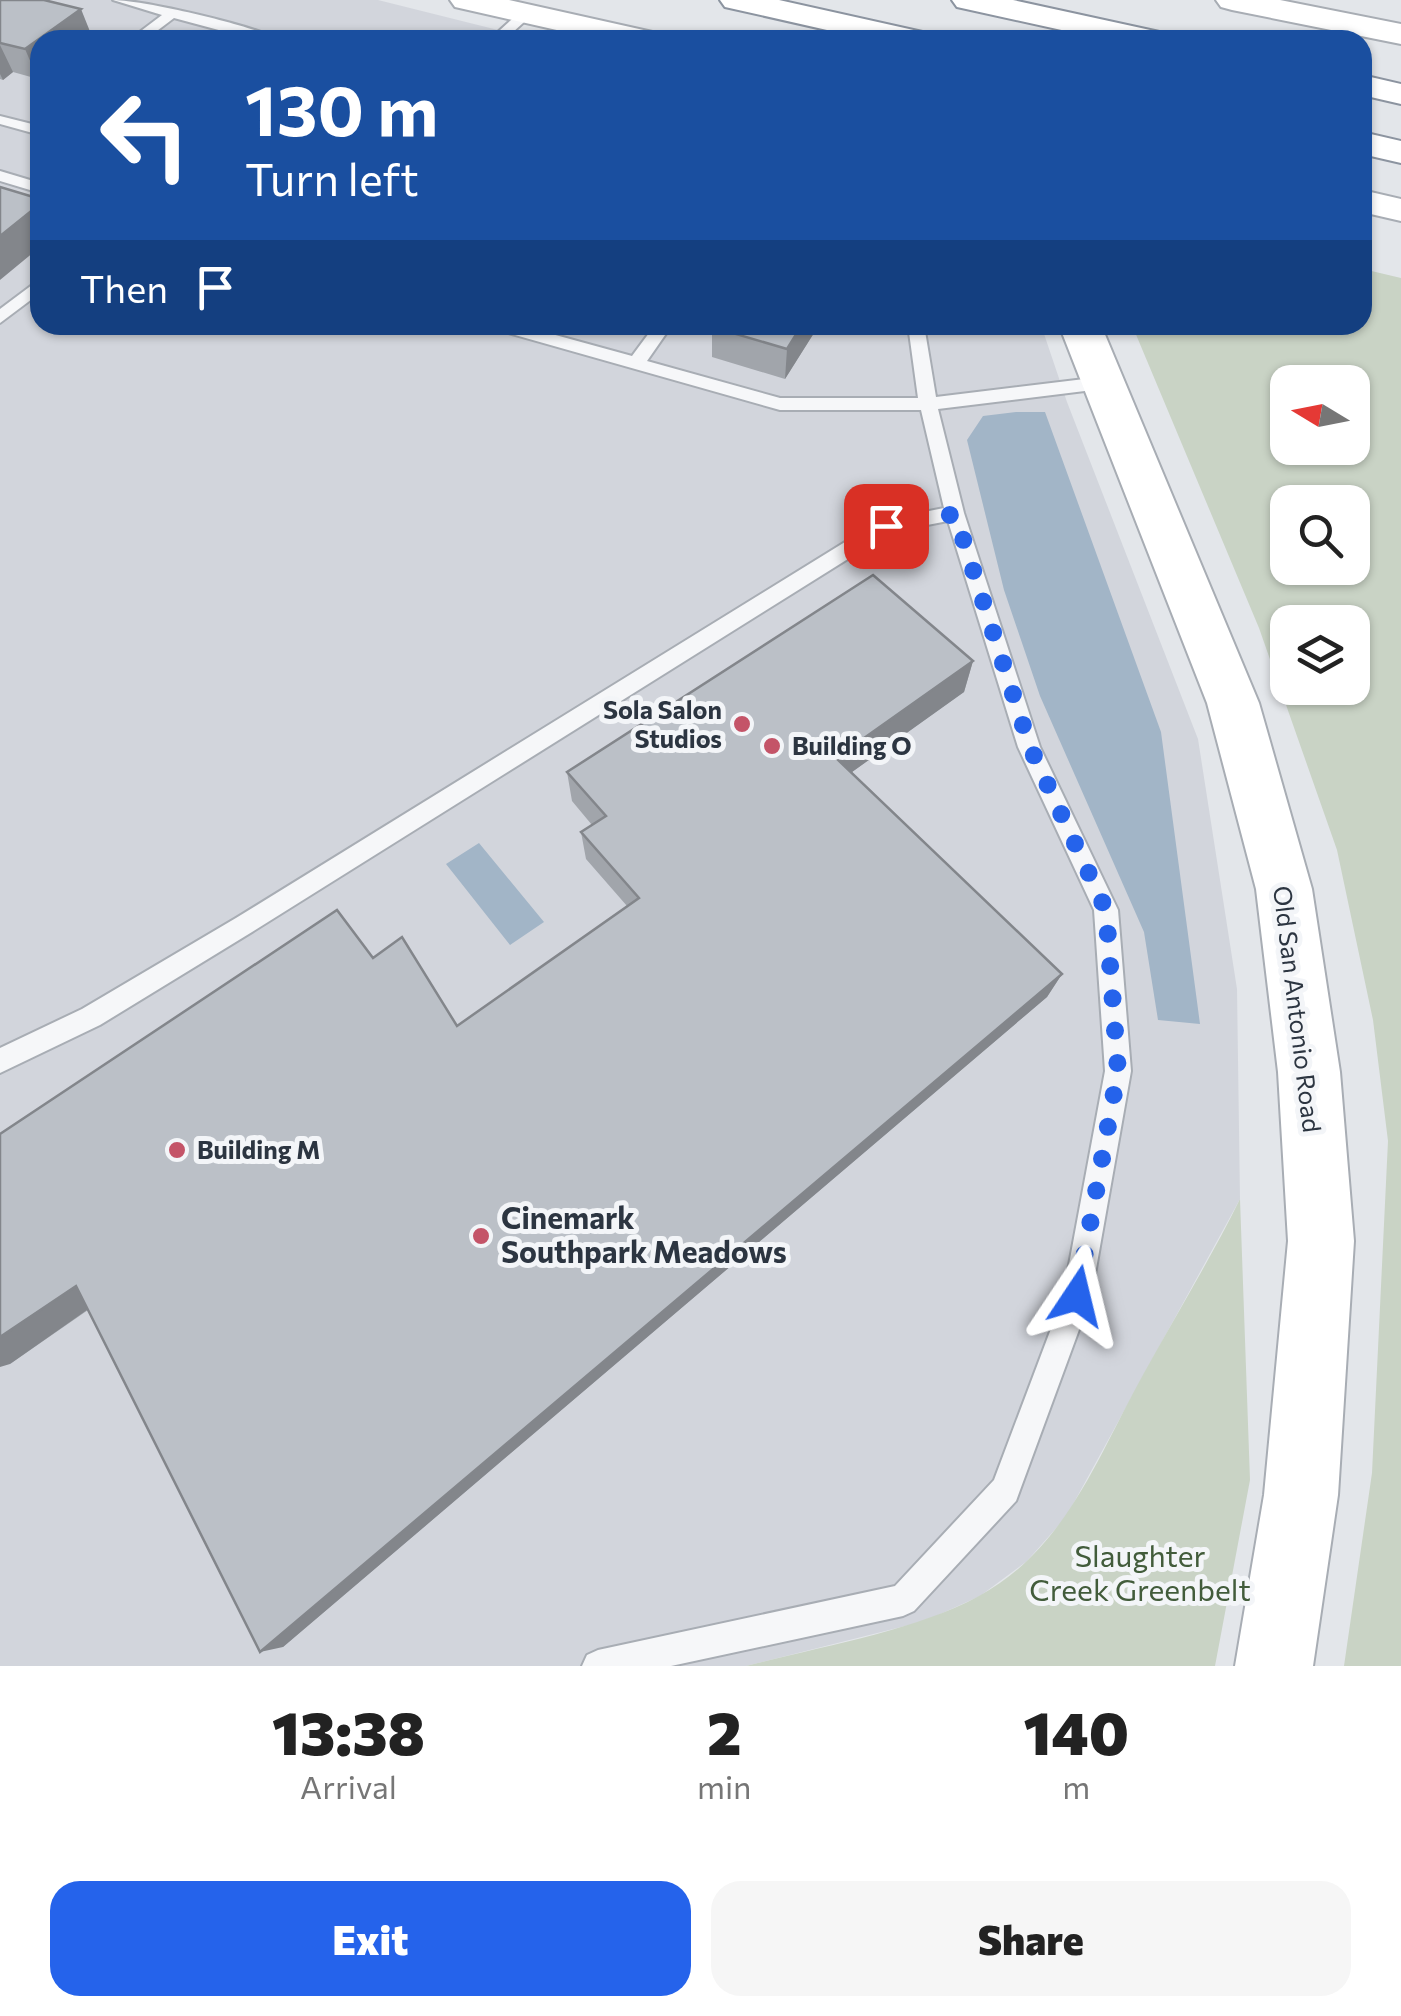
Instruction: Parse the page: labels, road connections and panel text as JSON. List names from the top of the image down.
{
  "streets": {
    "main road": ["Old San Antonio Road"]
  },
  "parks": ["Slaughter Creek Greenbelt"],
  "places": [
    "Sola Salon Studios",
    "Building O",
    "Building M",
    "Cinemark Southpark Meadows"
  ],
  "north": "left",
  "page": {
    "turn": ["130 m", "Turn left"],
    "then": "Then",
    "eta": [
      "13:38",
      "Arrival",
      "2",
      "min",
      "140",
      "m"
    ],
    "buttons": ["Exit", "Share"]
  }
}
